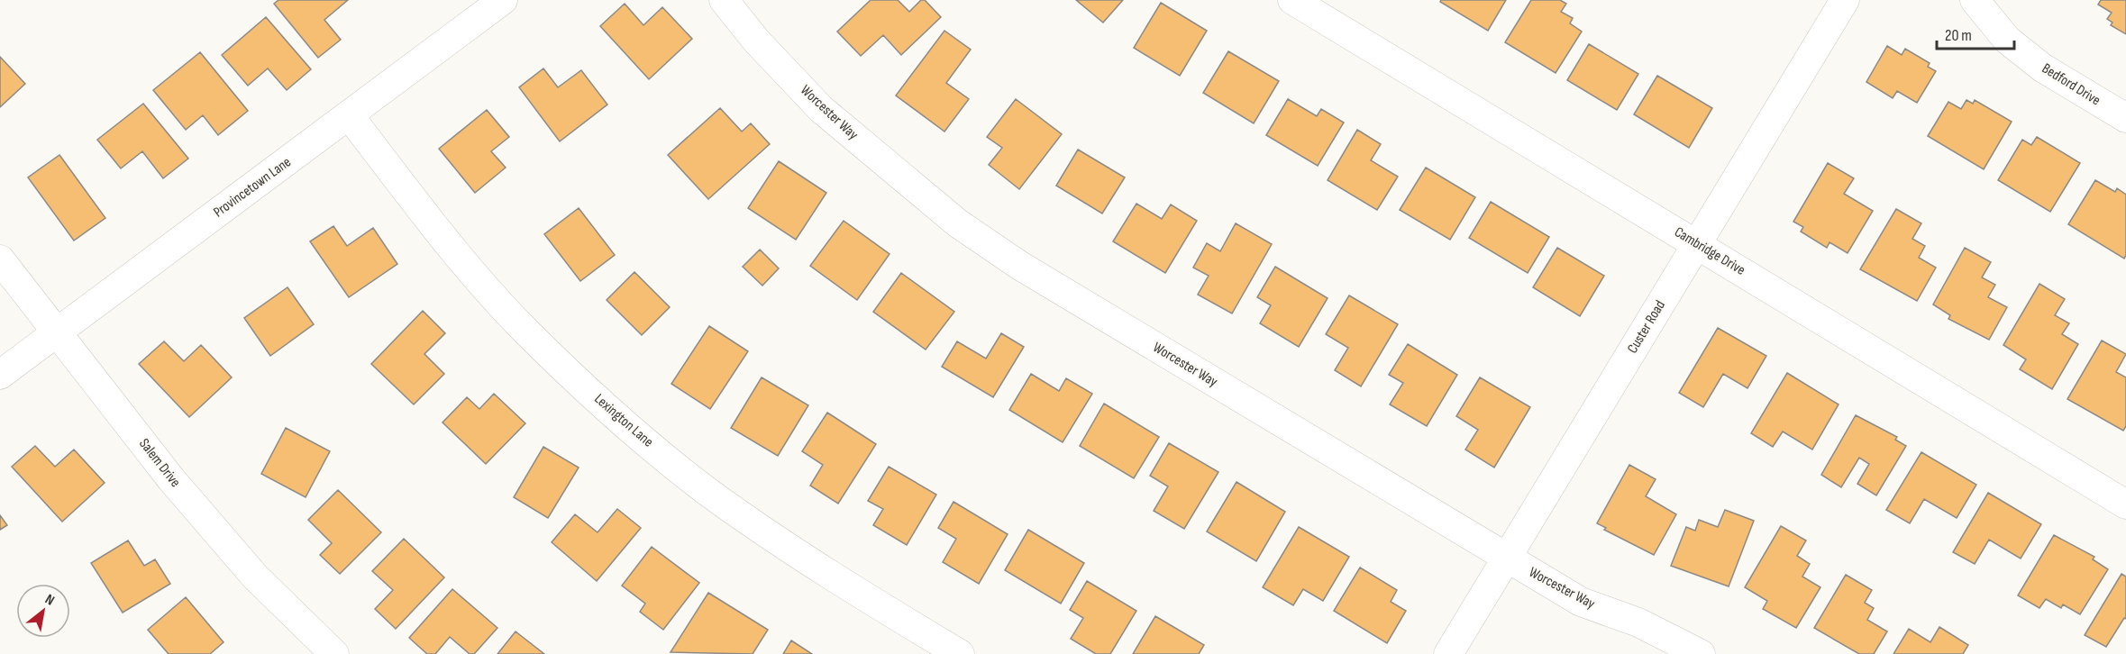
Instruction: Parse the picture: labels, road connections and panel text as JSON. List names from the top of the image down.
{
  "streets": {
    "street": [
      "Bedford Drive",
      "Worcester Way",
      "Provincetown Lane",
      "Cambridge Drive",
      "Custer Road",
      "Lexington Lane",
      "Salem Drive"
    ]
  },
  "crossings": [
    ["Worcester Way", "Custer Road"],
    ["Provincetown Lane", "Lexington Lane"],
    ["Provincetown Lane", "Salem Drive"],
    ["Cambridge Drive", "Custer Road"]
  ],
  "scale_bar": "20 m",
  "north": "top right"
}
